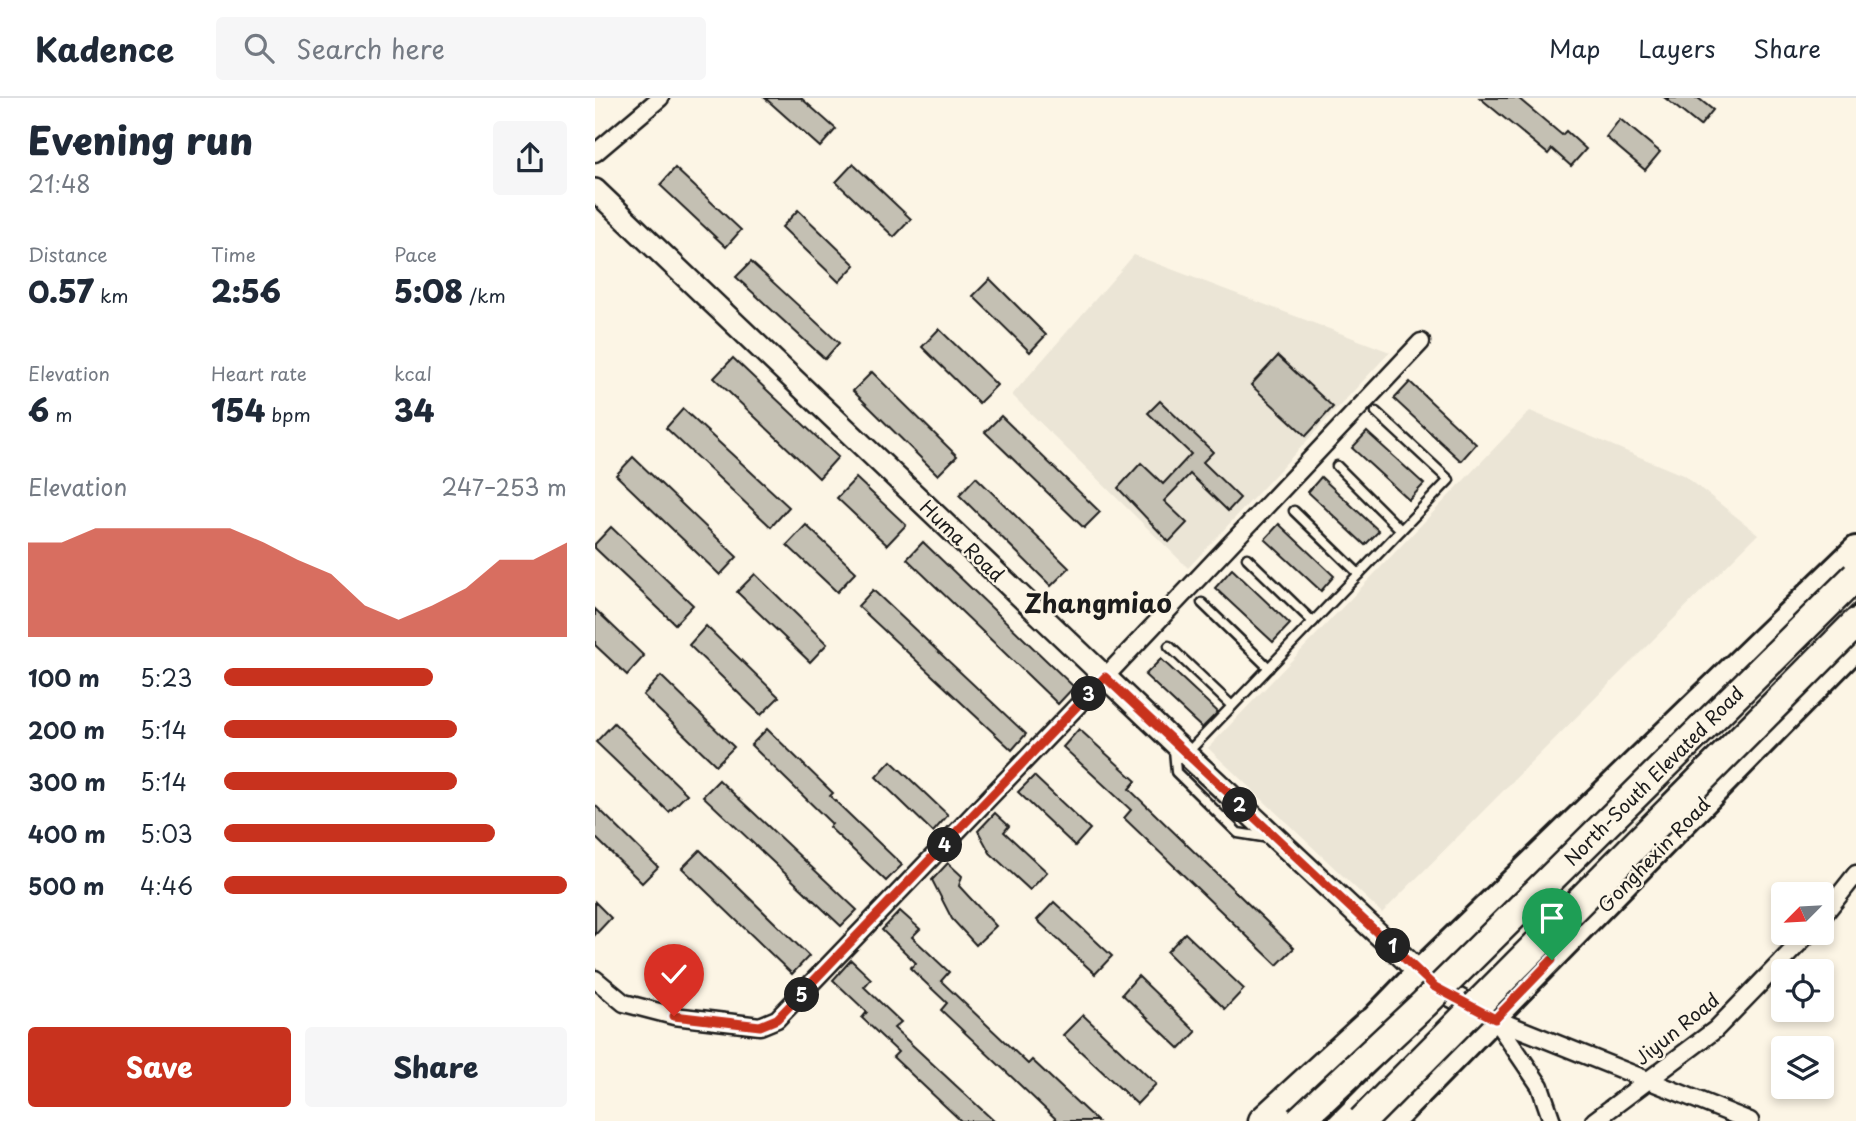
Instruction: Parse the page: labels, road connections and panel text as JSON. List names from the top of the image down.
{
  "streets": {
    "highway": ["North-South Elevated Road"],
    "main road": ["Gonghexin Road"],
    "street": ["Huma Road", "Jiyun Road"]
  },
  "crossings": [
    ["Huma Road", "Gonghexin Road"]
  ],
  "districts": ["Zhangmiao"],
  "north": "bottom left",
  "page": {
    "header": "Kadence",
    "search": "Search here",
    "nav": ["Map", "Layers", "Share"],
    "heading": ["Evening run", "21:48"],
    "stats": [
      ["Distance", "0.57 km"],
      ["Time", "2:56"],
      ["Pace", "5:08 /km"],
      ["Elevation", "6 m"],
      ["Heart rate", "154 bpm"],
      ["kcal", "34"]
    ],
    "chart": ["Elevation", "247–253 m"],
    "list": [
      {
        "name": "100 m",
        "note": "5:23"
      },
      {
        "name": "200 m",
        "note": "5:14"
      },
      {
        "name": "300 m",
        "note": "5:14"
      },
      {
        "name": "400 m",
        "note": "5:03"
      },
      {
        "name": "500 m",
        "note": "4:46"
      }
    ],
    "pins": [
      "3",
      "2",
      "4",
      "1",
      "5"
    ],
    "buttons": ["Save", "Share"]
  }
}
